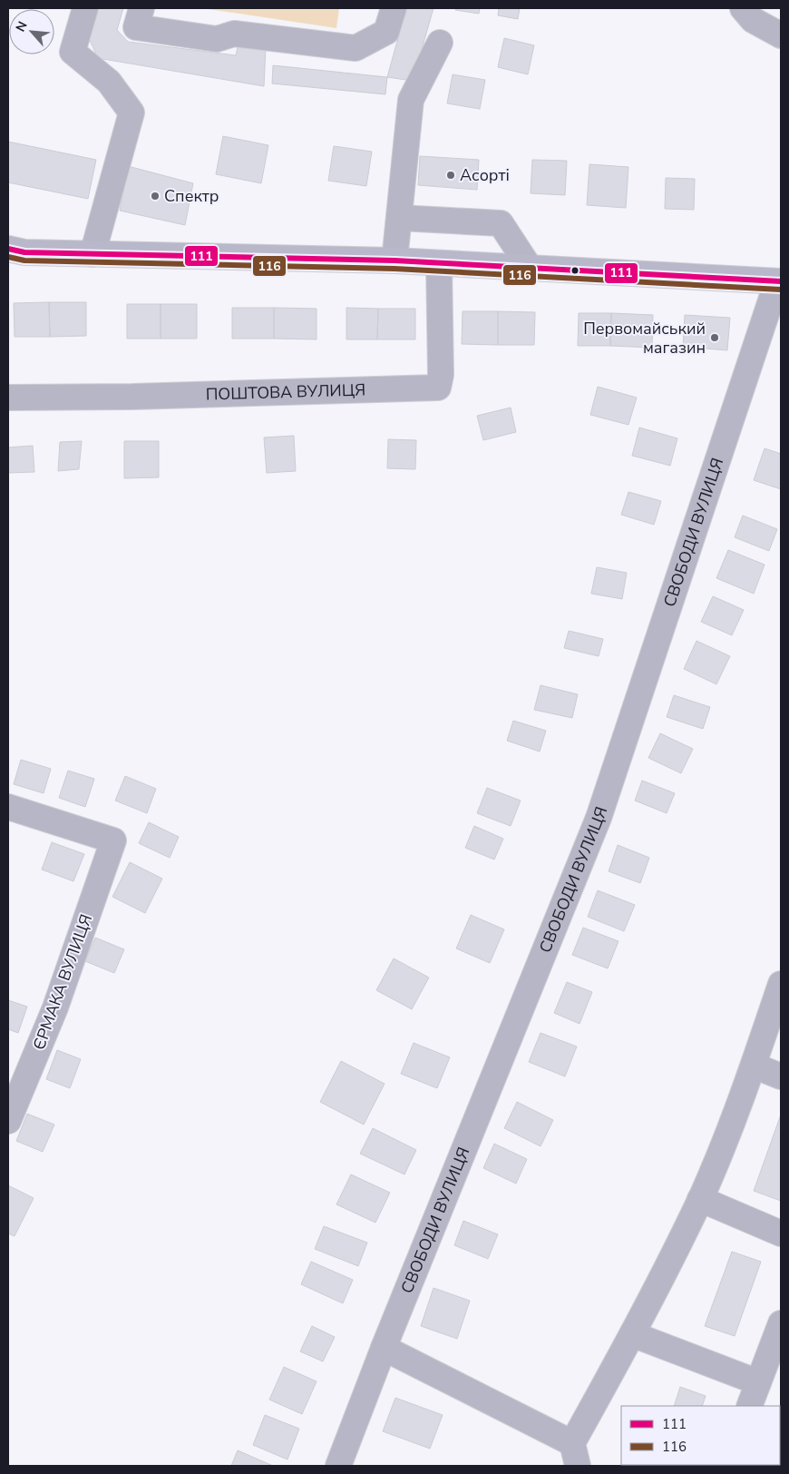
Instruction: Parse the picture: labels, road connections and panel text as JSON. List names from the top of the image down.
{
  "streets": {
    "street": ["ПОШТОВА ВУЛИЦЯ", "СВОБОДИ ВУЛИЦЯ", "ЄРМАКА ВУЛИЦЯ"]
  },
  "places": ["Асорті", "Спектр", "Первомайський магазин"],
  "lines": ["transit line 111", "transit line 116"],
  "legend": ["111", "116"],
  "north": "top left"
}
